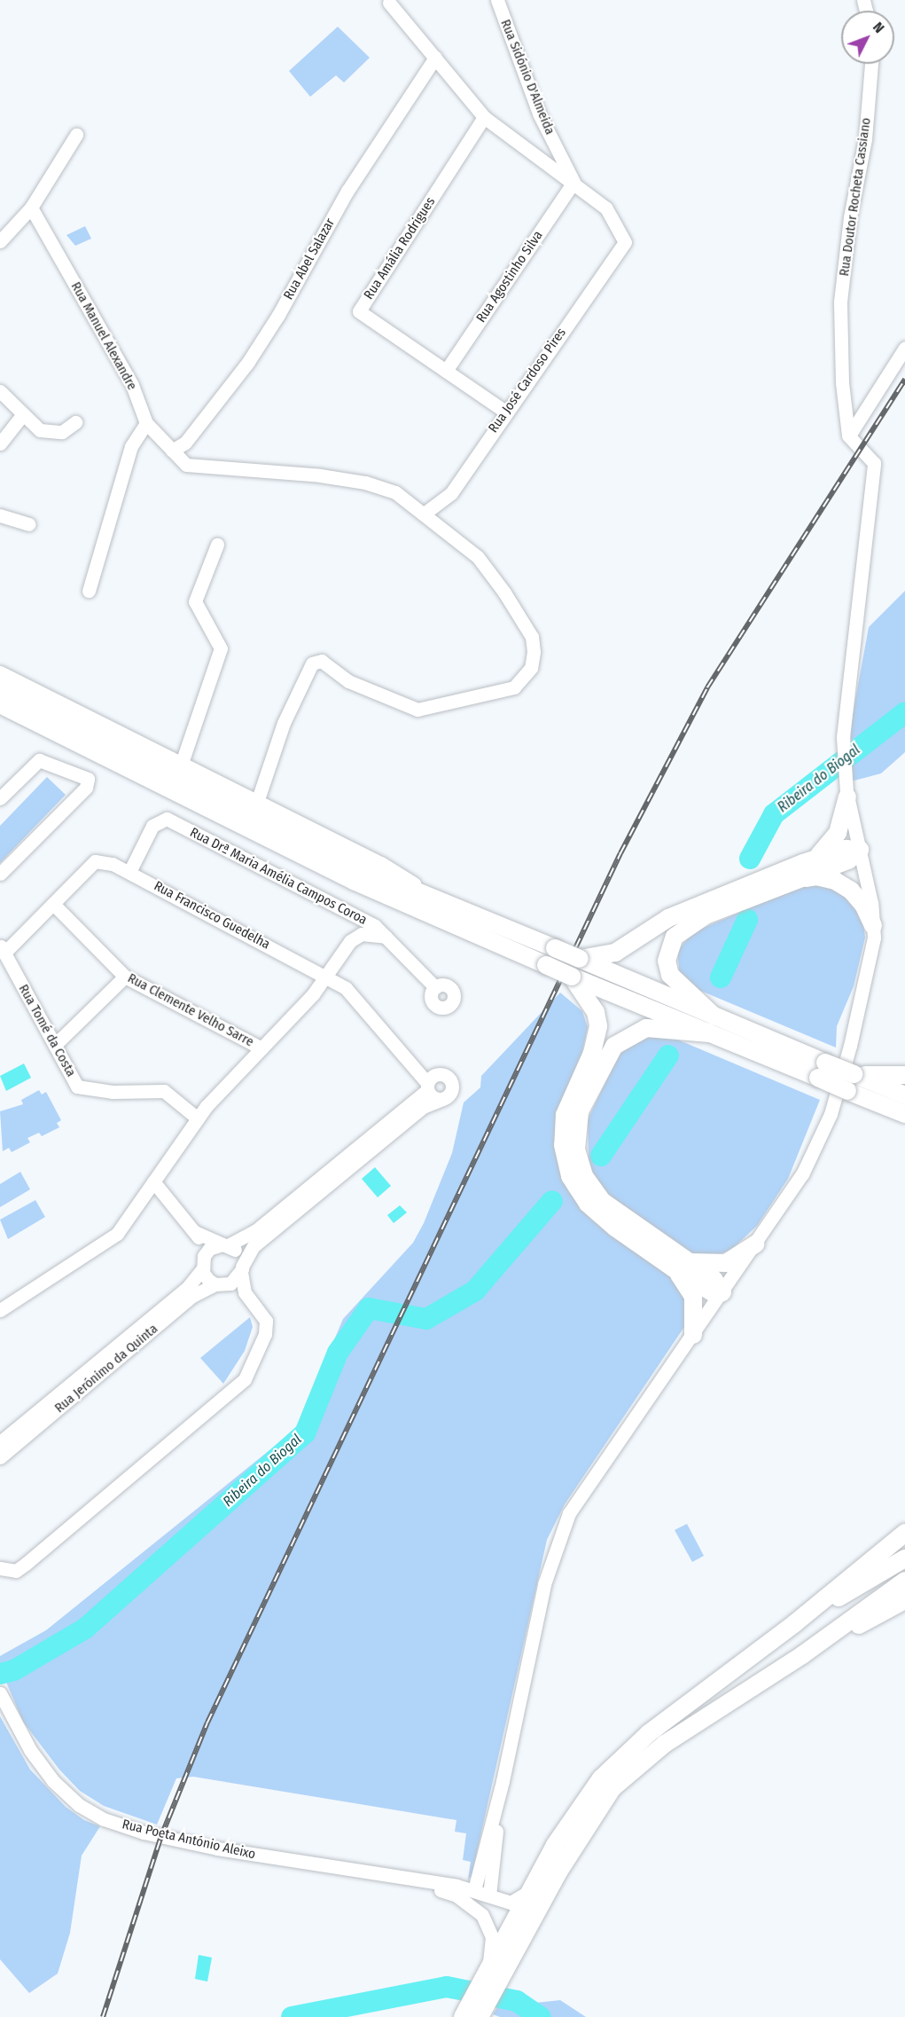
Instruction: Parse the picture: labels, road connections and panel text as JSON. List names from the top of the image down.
{
  "streets": {
    "street": [
      "Rua Sidónio D'Almeida",
      "Rua Doutor Rocheta Cassiano",
      "Rua Amália Rodrigues",
      "Rua Abel Salazar",
      "Rua Agostinho Silva",
      "Rua Manuel Alexandre",
      "Rua José Cardoso Pires",
      "Rua Drª Maria Amélia Campos Coroa",
      "Rua Francisco Guedelha",
      "Rua Clemente Velho Sarre",
      "Rua Tomé da Costa",
      "Rua Jerónimo da Quinta",
      "Rua Poeta António Aleixo"
    ]
  },
  "crossings": [
    ["Rua Sidónio D'Almeida", "Rua Agostinho Silva"],
    ["Rua Sidónio D'Almeida", "Rua José Cardoso Pires"],
    ["Rua Amália Rodrigues", "Rua Agostinho Silva"],
    ["Rua Amália Rodrigues", "Rua José Cardoso Pires"],
    ["Rua Agostinho Silva", "Rua José Cardoso Pires"],
    ["Rua Drª Maria Amélia Campos Coroa", "Rua Francisco Guedelha"],
    ["Rua Francisco Guedelha", "Rua Clemente Velho Sarre"],
    ["Rua Francisco Guedelha", "Rua Tomé da Costa"],
    ["Rua Francisco Guedelha", "Rua Jerónimo da Quinta"]
  ],
  "water": ["Ribeira do Biogal"],
  "north": "top right"
}
